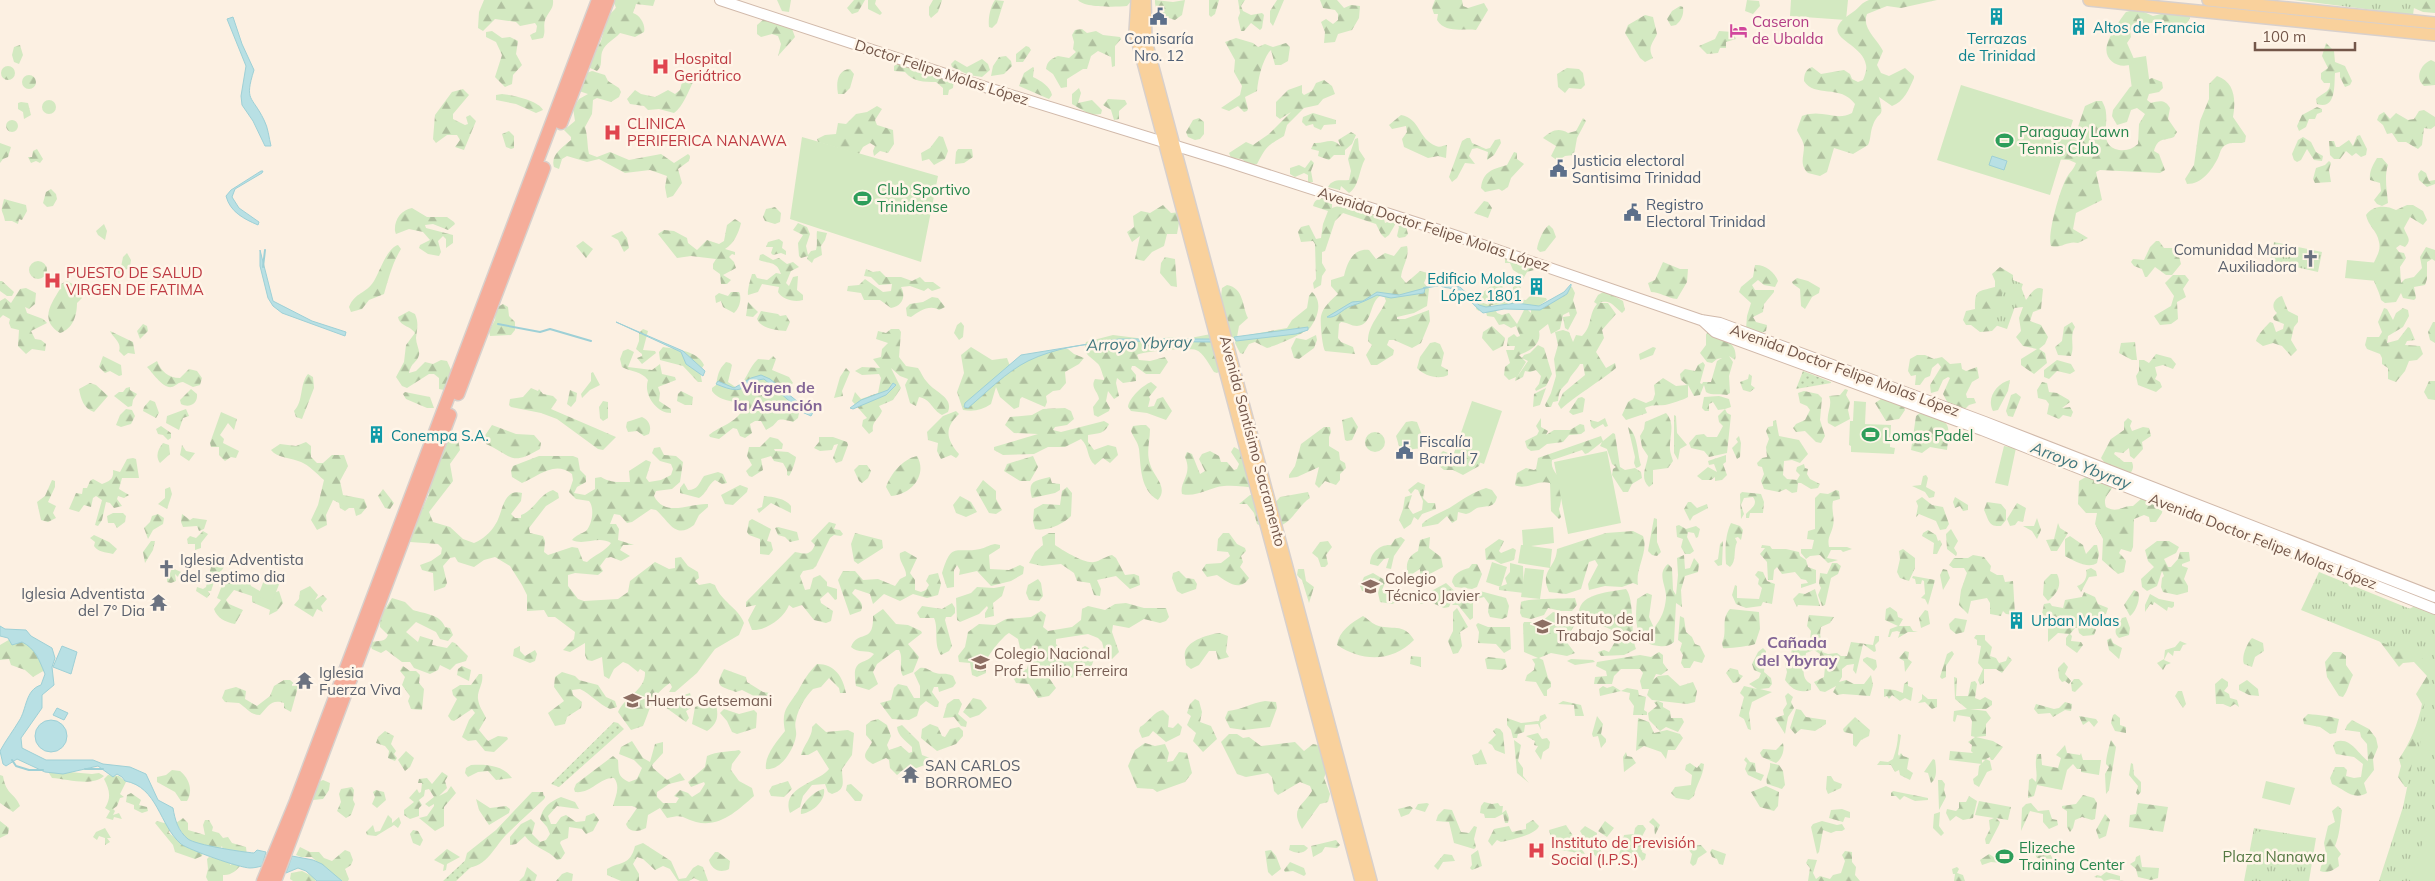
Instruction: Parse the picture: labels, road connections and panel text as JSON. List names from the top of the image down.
{
  "streets": {
    "main road": ["Doctor Felipe Molas López", "Avenida Doctor Felipe Molas López", "Avenida Santísimo Sacramento"]
  },
  "crossings": [
    ["Doctor Felipe Molas López", "Avenida Doctor Felipe Molas López"],
    ["Doctor Felipe Molas López", "Avenida Santísimo Sacramento"],
    ["Avenida Doctor Felipe Molas López", "Avenida Santísimo Sacramento"]
  ],
  "districts": ["Virgen de la Asunción", "Cañada del Ybyray"],
  "water": ["Arroyo Ybyray"],
  "parks": ["Plaza Nanawa"],
  "places": {
    "public building": [
      "Comisaría Nro. 12",
      "Justicia electoral Santisima Trinidad",
      "Registro Electoral Trinidad",
      "Fiscalía Barrial 7"
    ],
    "building": [
      "Terrazas de Trinidad",
      "Altos de Francia",
      "Edificio Molas López 1801",
      "Conempa S.A.",
      "Urban Molas"
    ],
    "hotel": ["Caseron de Ubalda"],
    "hospital": [
      "Hospital Geriátrico",
      "CLINICA PERIFERICA NANAWA",
      "PUESTO DE SALUD VIRGEN DE FATIMA",
      "Instituto de Previsión Social (I.P.S.)"
    ],
    "sports": [
      "Paraguay Lawn Tennis Club",
      "Club Sportivo Trinidense",
      "Lomas Padel",
      "Elizeche Training Center"
    ],
    "church": ["Comunidad Maria Auxiliadora", "Iglesia Adventista del septimo dia"],
    "school or university": [
      "Colegio Técnico Javier",
      "Instituto de Trabajo Social",
      "Colegio Nacional Prof. Emilio Ferreira",
      "Huerto Getsemani"
    ],
    "temple": ["Iglesia Adventista del 7° Dia", "Iglesia Fuerza Viva", "SAN CARLOS BORROMEO"]
  },
  "scale_bar": "100 m"
}
